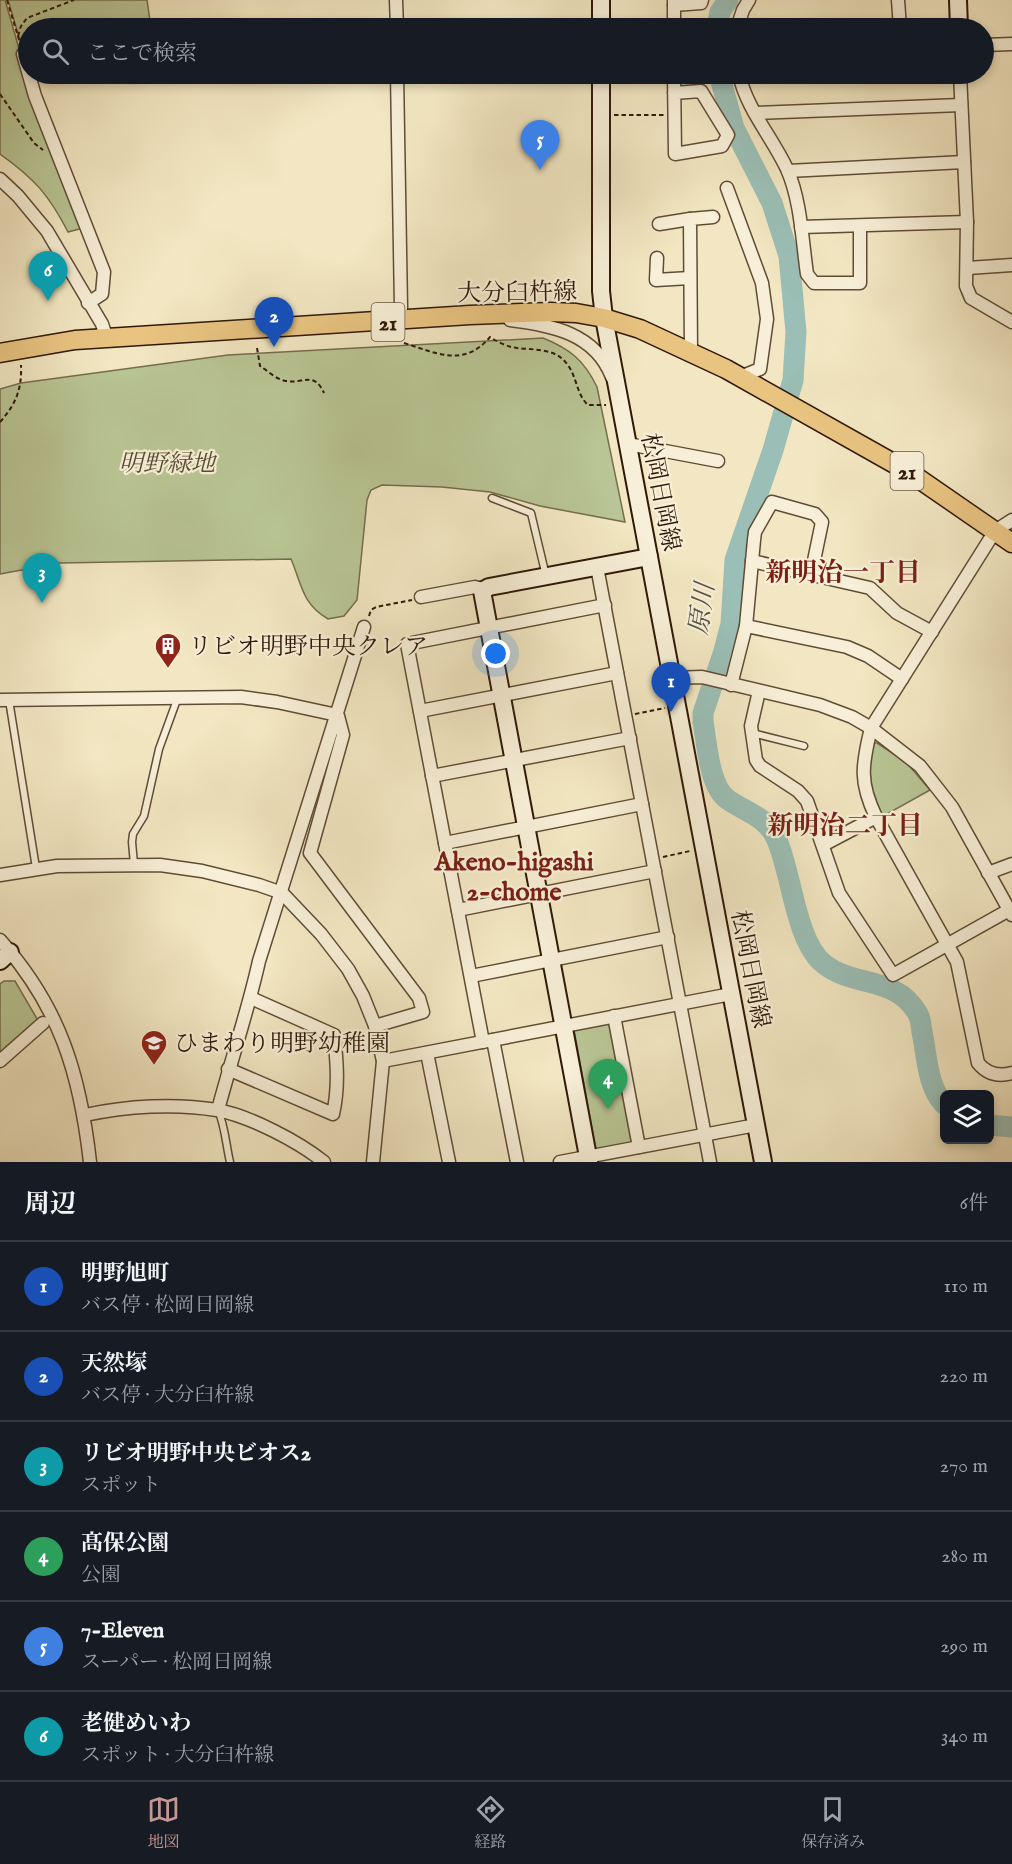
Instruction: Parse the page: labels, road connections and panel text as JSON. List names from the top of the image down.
{
  "streets": {
    "main road": ["大分臼杵線", "21", "松岡日岡線"]
  },
  "crossings": [
    ["大分臼杵線", "松岡日岡線"]
  ],
  "districts": ["新明治一丁目", "新明治二丁目", "Akeno-higashi 2-chome"],
  "water": ["原川"],
  "parks": ["明野緑地"],
  "places": {
    "building": ["リビオ明野中央クレア"],
    "school or university": ["ひまわり明野幼稚園"]
  },
  "page": {
    "search": "ここで検索",
    "pins": [
      "5",
      "6",
      "2",
      "3",
      "1",
      "4"
    ],
    "heading": ["周辺", "6件"],
    "list": [
      {
        "mark": "1",
        "name": "明野旭町",
        "note": "バス停 · 松岡日岡線",
        "value": "110 m"
      },
      {
        "mark": "2",
        "name": "天然塚",
        "note": "バス停 · 大分臼杵線",
        "value": "220 m"
      },
      {
        "mark": "3",
        "name": "リビオ明野中央ビオス2",
        "note": "スポット",
        "value": "270 m"
      },
      {
        "mark": "4",
        "name": "髙保公園",
        "note": "公園",
        "value": "280 m"
      },
      {
        "mark": "5",
        "name": "7-Eleven",
        "note": "スーパー · 松岡日岡線",
        "value": "290 m"
      },
      {
        "mark": "6",
        "name": "老健めいわ",
        "note": "スポット · 大分臼杵線",
        "value": "340 m"
      }
    ],
    "nav": ["地図", "経路", "保存済み"]
  }
}
